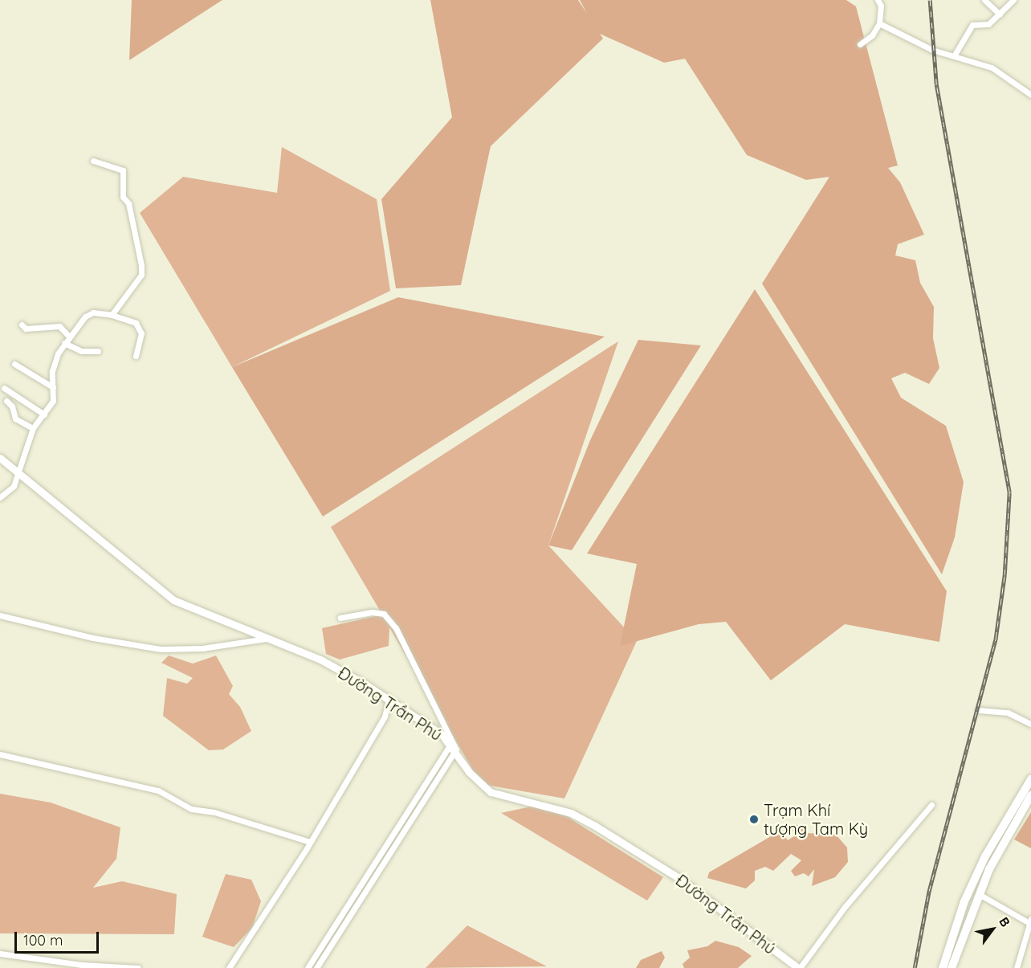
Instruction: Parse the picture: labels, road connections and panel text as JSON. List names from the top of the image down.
{
  "streets": {
    "main road": ["Đường Trần Phú"]
  },
  "places": ["Trạm Khí tượng Tam Kỳ"],
  "scale_bar": "100 m",
  "north": "top right"
}
